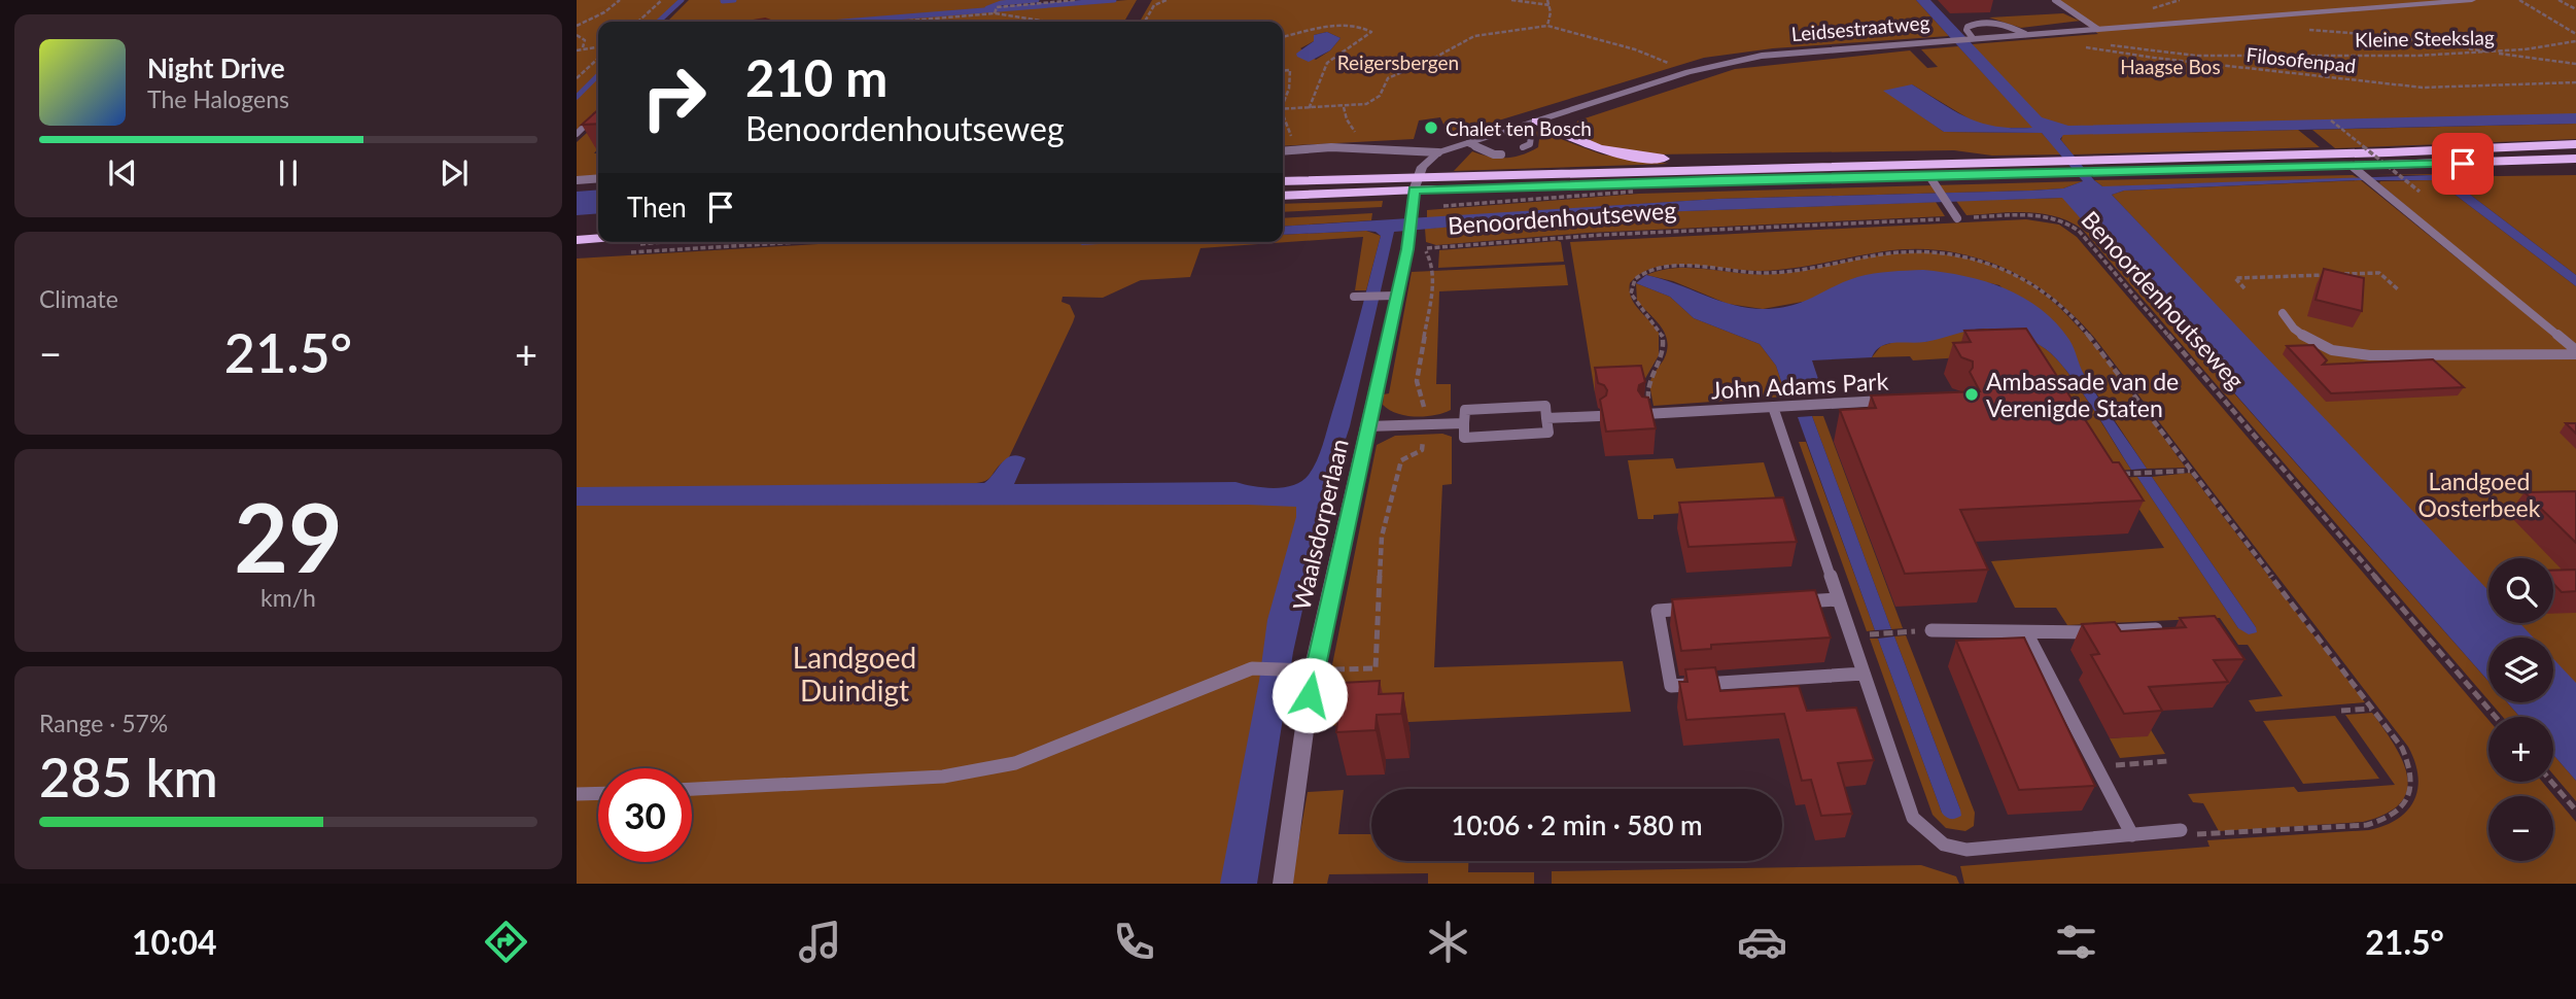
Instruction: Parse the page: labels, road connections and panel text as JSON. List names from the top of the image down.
{
  "streets": {
    "main road": ["Benoordenhoutseweg"],
    "street": ["Leidsestraatweg", "Waalsdorperlaan"],
    "lane": ["John Adams Park"],
    "path": ["Kleine Steekslag", "Filosofenpad"]
  },
  "crossings": [
    ["Benoordenhoutseweg", "Waalsdorperlaan"]
  ],
  "parks": [
    "Reigersbergen",
    "Haagse Bos",
    "Landgoed Oosterbeek",
    "Landgoed Duindigt"
  ],
  "places": ["Chalet ten Bosch", "Ambassade van de Verenigde Staten"],
  "page": {
    "turn": ["210 m", "Benoordenhoutseweg"],
    "song": ["Night Drive", "The Halogens"],
    "then": "Then",
    "tile": [
      "Climate",
      ["29", "km/h"],
      ["Range · 57%", "285 km"]
    ],
    "heat": ["−", "21.5°", "+"],
    "map_buttons": ["+", "−"],
    "limit": "30",
    "trip": "10:06 · 2 min · 580 m",
    "tabs": ["10:04", "21.5°"]
  }
}
